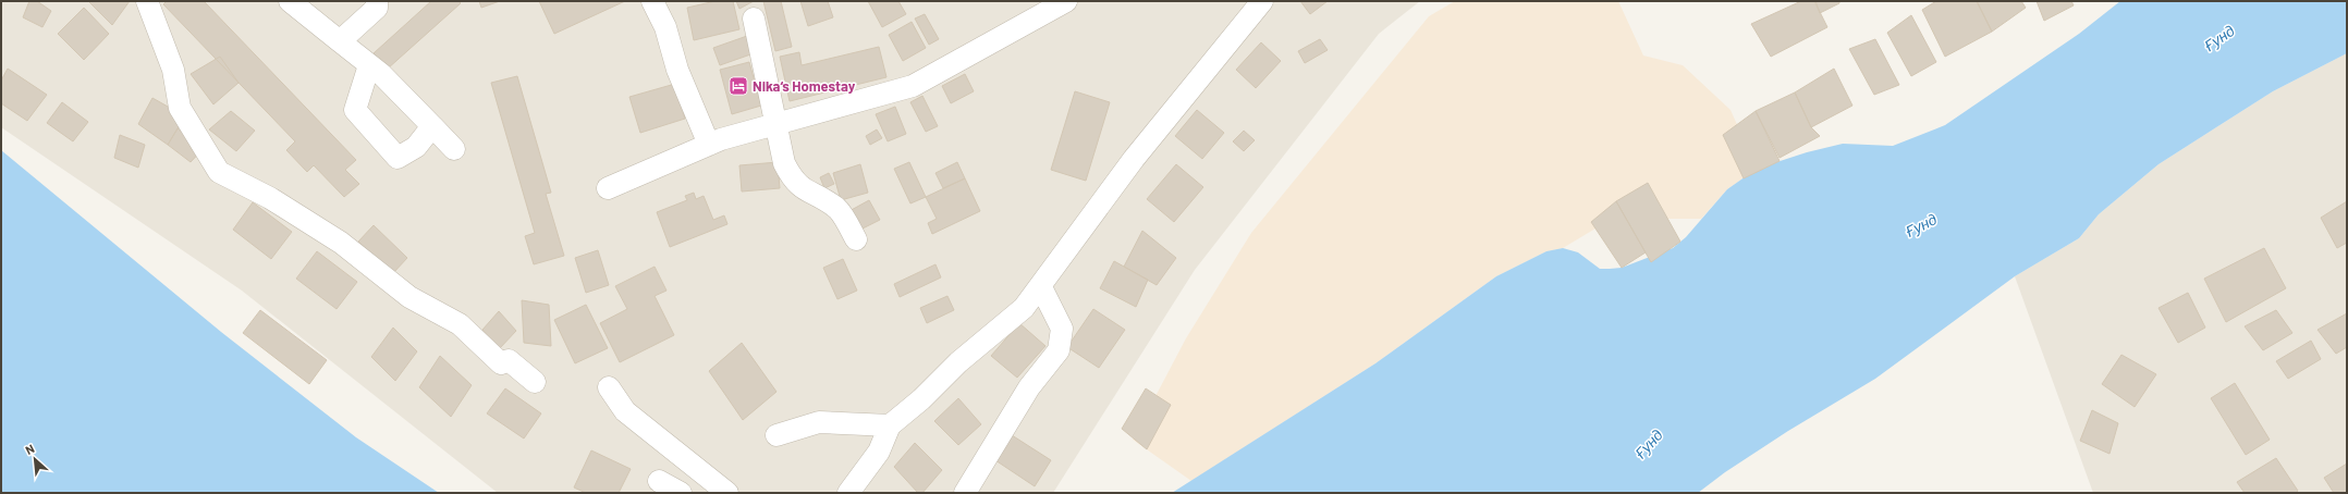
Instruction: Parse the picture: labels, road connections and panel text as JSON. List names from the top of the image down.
{
  "water": ["Ғунд"],
  "places": {
    "hotel": ["Nika‘s Homestay"]
  },
  "north": "top left"
}
